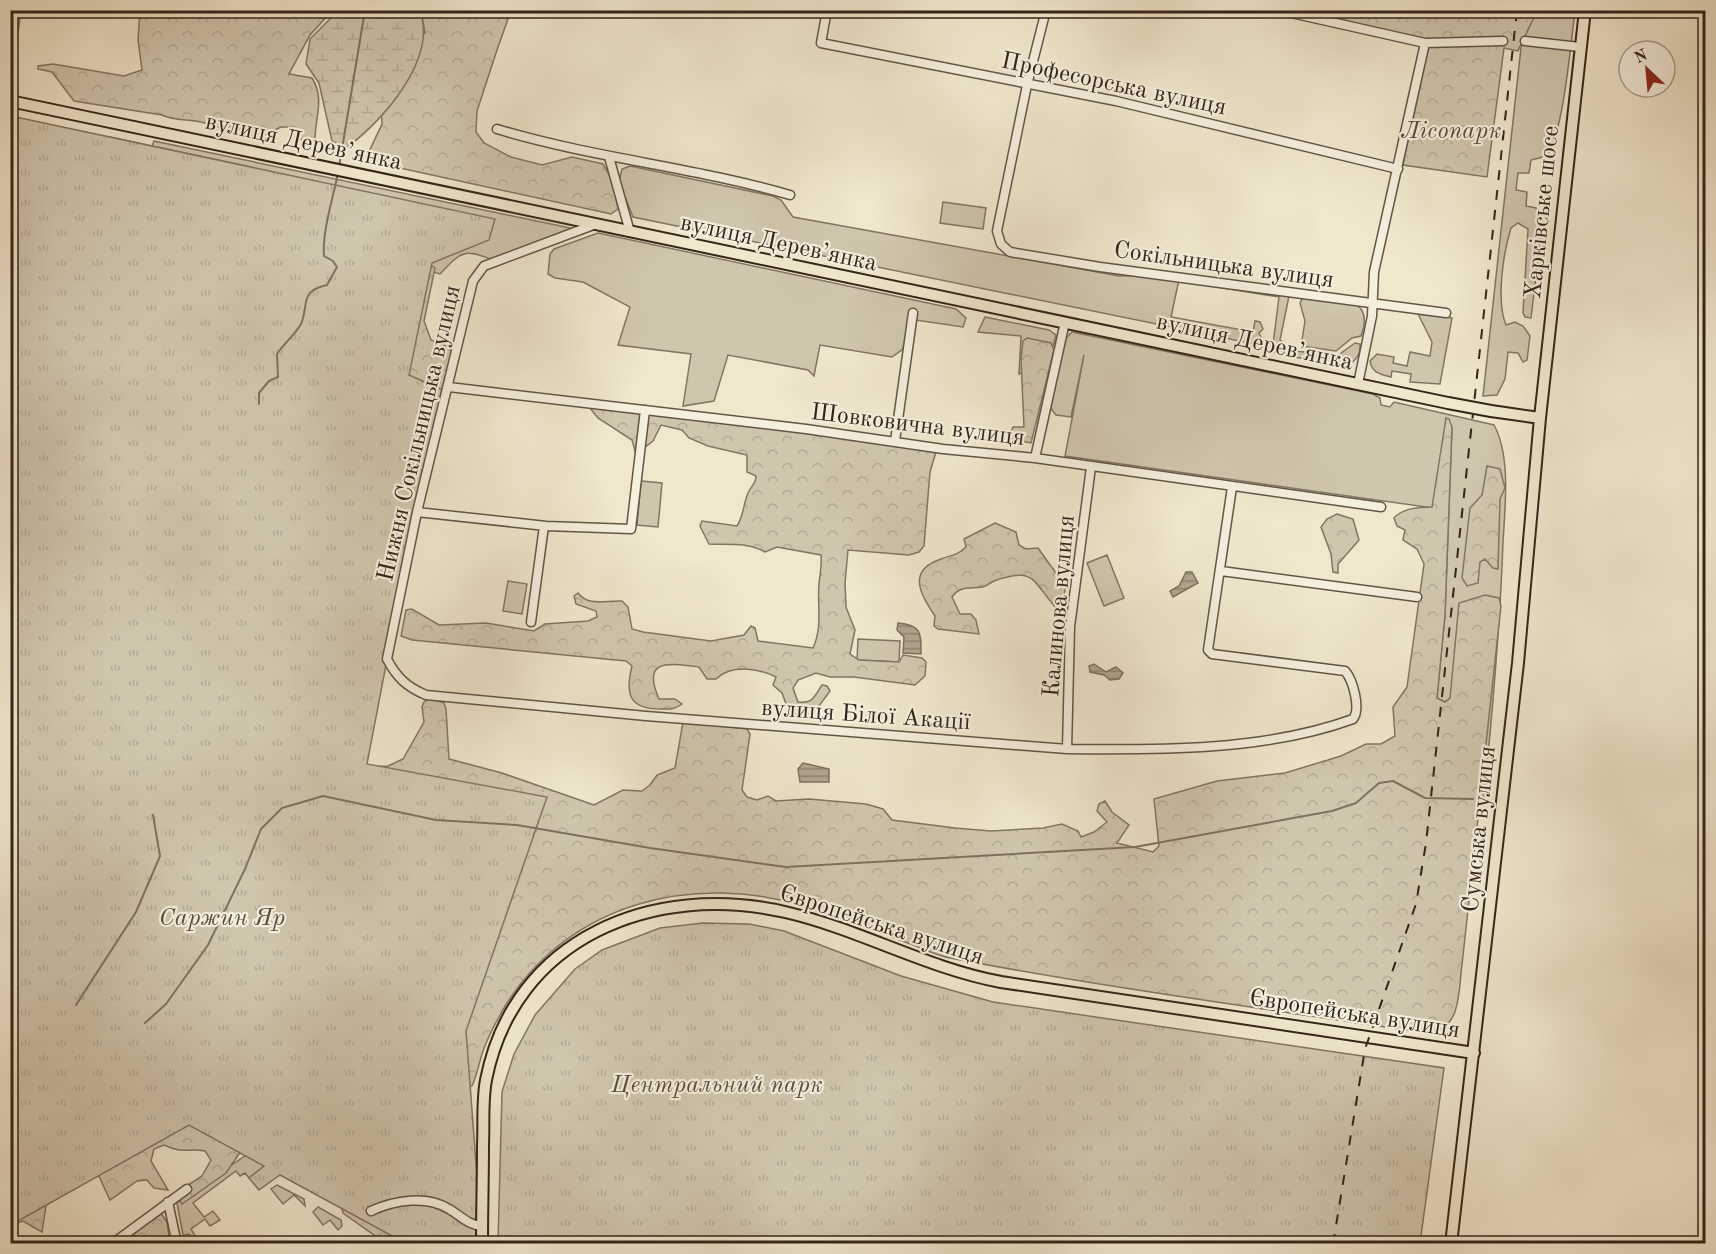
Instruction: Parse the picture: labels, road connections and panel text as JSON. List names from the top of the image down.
{
  "streets": {
    "main road": [
      "вулиця Дерев’янка",
      "Харківське шосе",
      "Сумська вулиця",
      "Європейська вулиця"
    ],
    "street": [
      "Професорська вулиця",
      "Сокільницька вулиця",
      "Шовковична вулиця",
      "Нижня Сокільницька вулиця",
      "Калинова вулиця",
      "вулиця Білої Акації"
    ]
  },
  "crossings": [
    ["Професорська вулиця", "Сокільницька вулиця"],
    ["вулиця Дерев’янка", "Харківське шосе"],
    ["вулиця Дерев’янка", "Нижня Сокільницька вулиця"],
    ["вулиця Дерев’янка", "Сумська вулиця"],
    ["Харківське шосе", "Сумська вулиця"],
    ["Шовковична вулиця", "Нижня Сокільницька вулиця"],
    ["Шовковична вулиця", "Калинова вулиця"],
    ["Нижня Сокільницька вулиця", "вулиця Білої Акації"],
    ["Калинова вулиця", "вулиця Білої Акації"],
    ["Сумська вулиця", "Європейська вулиця"]
  ],
  "parks": ["Лісопарк", "Саржин Яр", "Центральний парк"],
  "north": "top left"
}
